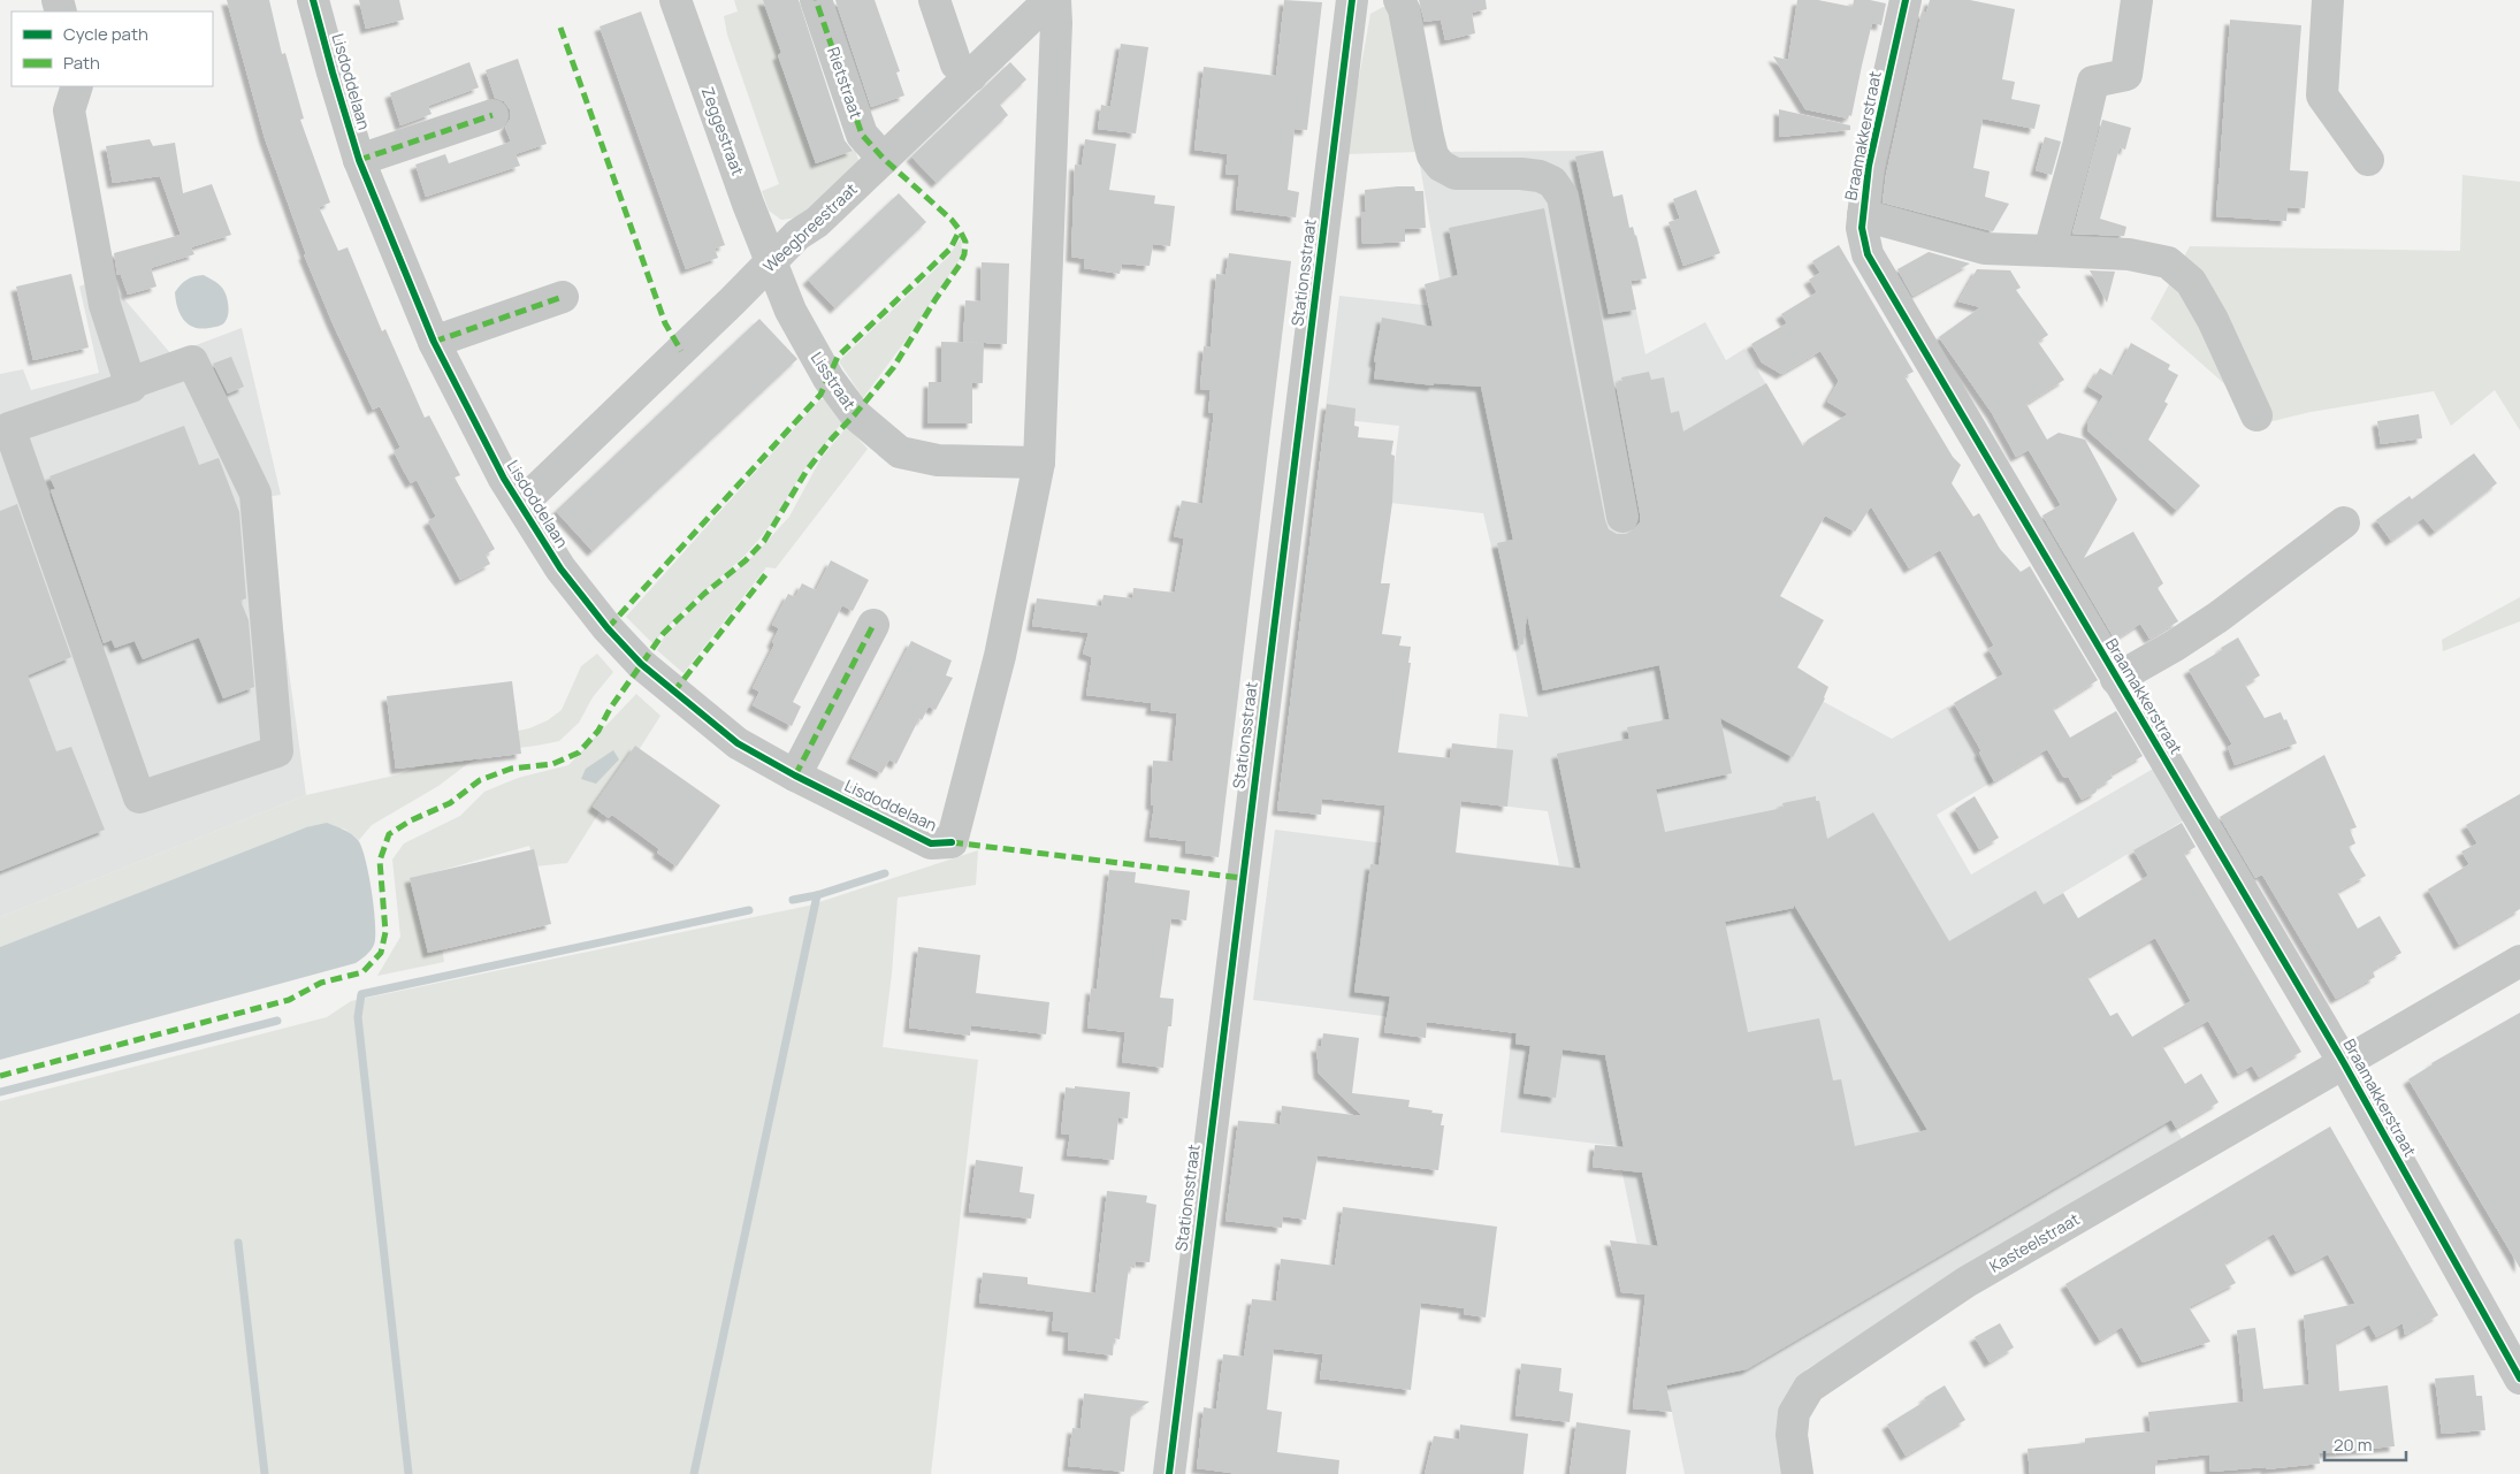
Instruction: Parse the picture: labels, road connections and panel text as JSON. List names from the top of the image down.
{
  "streets": {
    "street": [
      "Lisdoddelaan",
      "Rietstraat",
      "Zeggestraat",
      "Braamakkerstraat",
      "Weegbreestraat",
      "Stationsstraat",
      "Lisstraat",
      "Kasteelstraat"
    ]
  },
  "crossings": [
    ["Lisdoddelaan", "Weegbreestraat"],
    ["Lisdoddelaan", "Lisstraat"],
    ["Rietstraat", "Weegbreestraat"],
    ["Zeggestraat", "Weegbreestraat"],
    ["Zeggestraat", "Lisstraat"],
    ["Braamakkerstraat", "Kasteelstraat"],
    ["Weegbreestraat", "Lisstraat"]
  ],
  "legend": ["Cycle path", "Path"],
  "scale_bar": "20 m"
}
